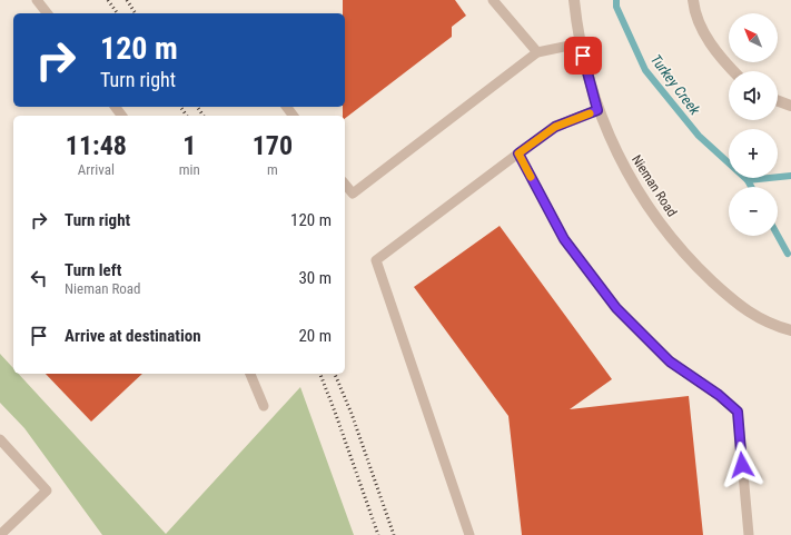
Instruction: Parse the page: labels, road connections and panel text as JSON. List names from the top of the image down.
{
  "streets": {
    "street": ["Nieman Road"]
  },
  "water": ["Turkey Creek"],
  "north": "top left",
  "page": {
    "map_buttons": ["+", "−"],
    "turn": ["120 m", "Turn right"],
    "eta": [
      "11:48",
      "Arrival",
      "1",
      "min",
      "170",
      "m"
    ],
    "list": [
      {
        "name": "Turn right",
        "value": "120 m"
      },
      {
        "name": "Turn left",
        "note": "Nieman Road",
        "value": "30 m"
      },
      {
        "name": "Arrive at destination",
        "value": "20 m"
      }
    ]
  }
}
